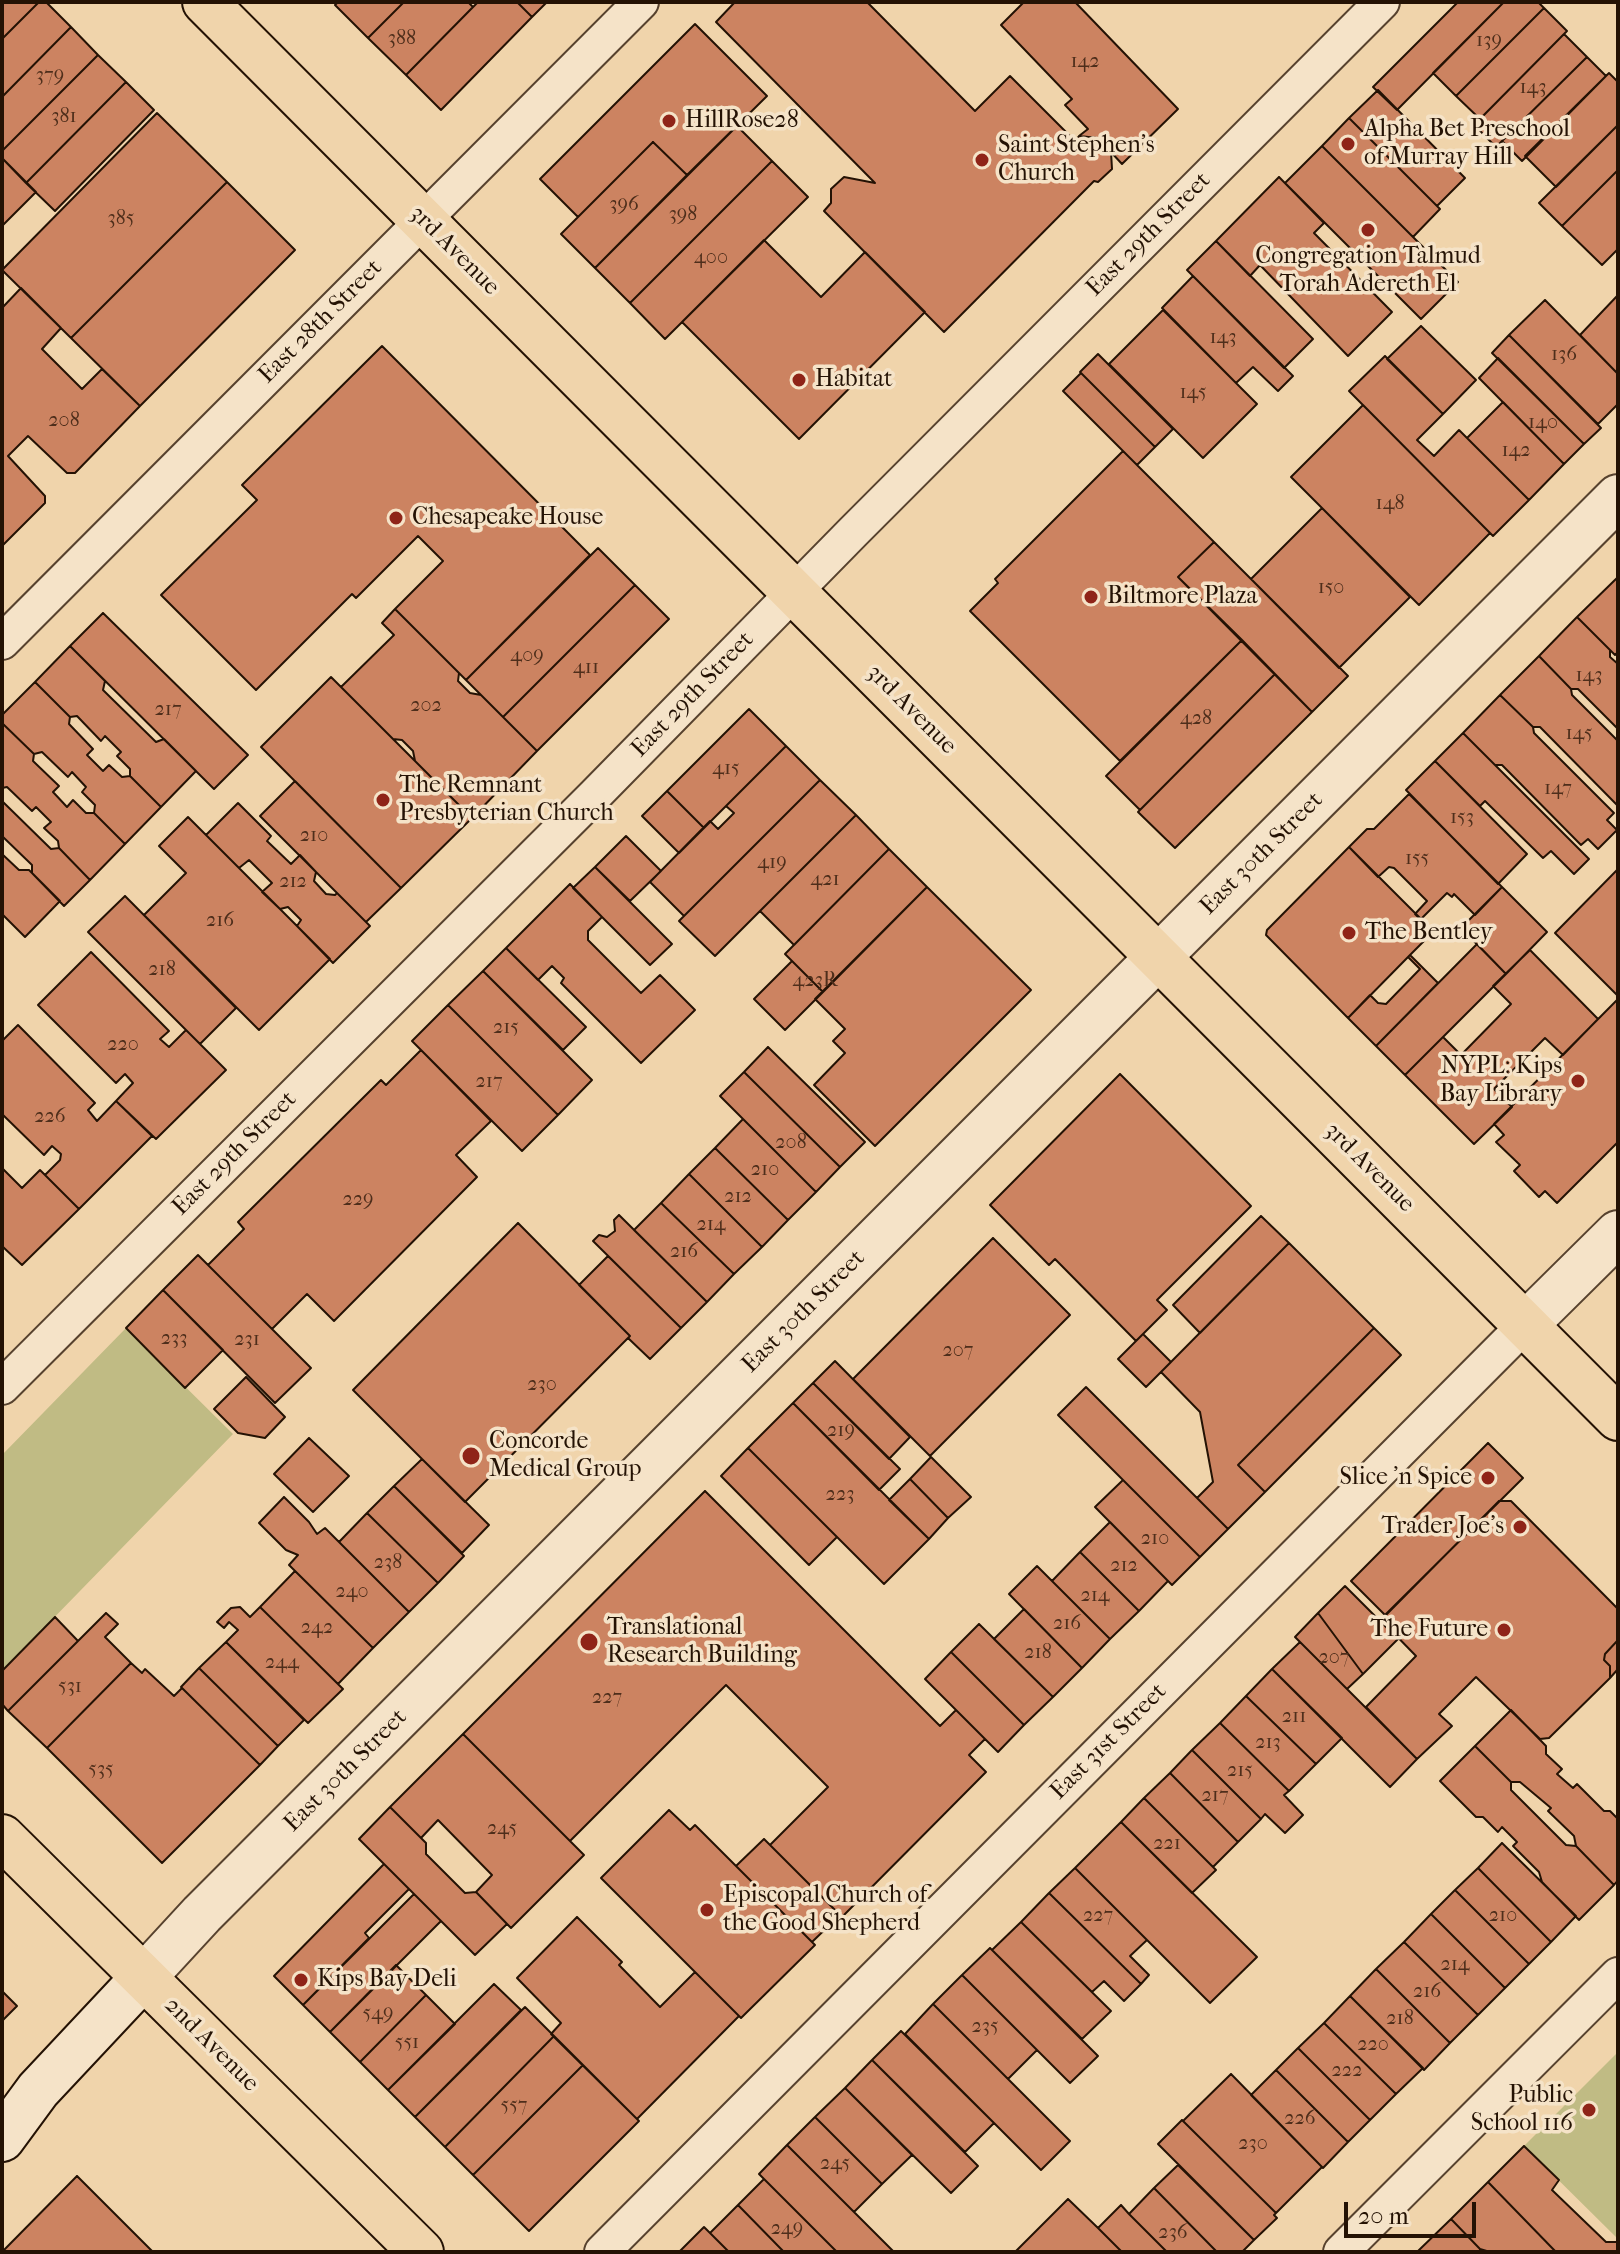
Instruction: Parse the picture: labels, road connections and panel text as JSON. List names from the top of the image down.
{
  "streets": {
    "main road": ["3rd Avenue", "2nd Avenue"],
    "street": [
      "East 29th Street",
      "East 28th Street",
      "East 30th Street",
      "East 31st Street"
    ]
  },
  "crossings": [
    ["East 29th Street", "3rd Avenue"],
    ["3rd Avenue", "East 28th Street"],
    ["3rd Avenue", "East 30th Street"],
    ["3rd Avenue", "East 31st Street"],
    ["East 30th Street", "2nd Avenue"]
  ],
  "places": [
    "HillRose28",
    "Alpha Bet Preschool of Murray Hill",
    "Saint Stephen's Church",
    "Congregation Talmud Torah Adereth El",
    "Habitat",
    "Chesapeake House",
    "Biltmore Plaza",
    "The Remnant Presbyterian Church",
    "The Bentley",
    "NYPL: Kips Bay Library",
    "Concorde Medical Group",
    "Slice 'n Spice",
    "Trader Joe's",
    "The Future",
    "Translational Research Building",
    "Episcopal Church of the Good Shepherd",
    "Kips Bay Deli",
    "Public School 116"
  ],
  "house_numbers": [
    "388",
    "139",
    "142",
    "379",
    "143",
    "381",
    "396",
    "398",
    "385",
    "400",
    "143",
    "136",
    "145",
    "208",
    "140",
    "142",
    "148",
    "150",
    "409",
    "411",
    "143",
    "202",
    "217",
    "428",
    "145",
    "415",
    "147",
    "153",
    "210",
    "155",
    "419",
    "421",
    "212",
    "216",
    "218",
    "423R",
    "215",
    "220",
    "217",
    "226",
    "208",
    "210",
    "212",
    "229",
    "214",
    "216",
    "233",
    "231",
    "207",
    "230",
    "219",
    "223",
    "210",
    "238",
    "212",
    "240",
    "214",
    "216",
    "242",
    "218",
    "207",
    "244",
    "531",
    "227",
    "211",
    "213",
    "535",
    "215",
    "217",
    "245",
    "221",
    "227",
    "210",
    "214",
    "216",
    "549",
    "218",
    "235",
    "551",
    "220",
    "222",
    "557",
    "226",
    "230",
    "245",
    "249",
    "236"
  ],
  "scale_bar": "20 m"
}
